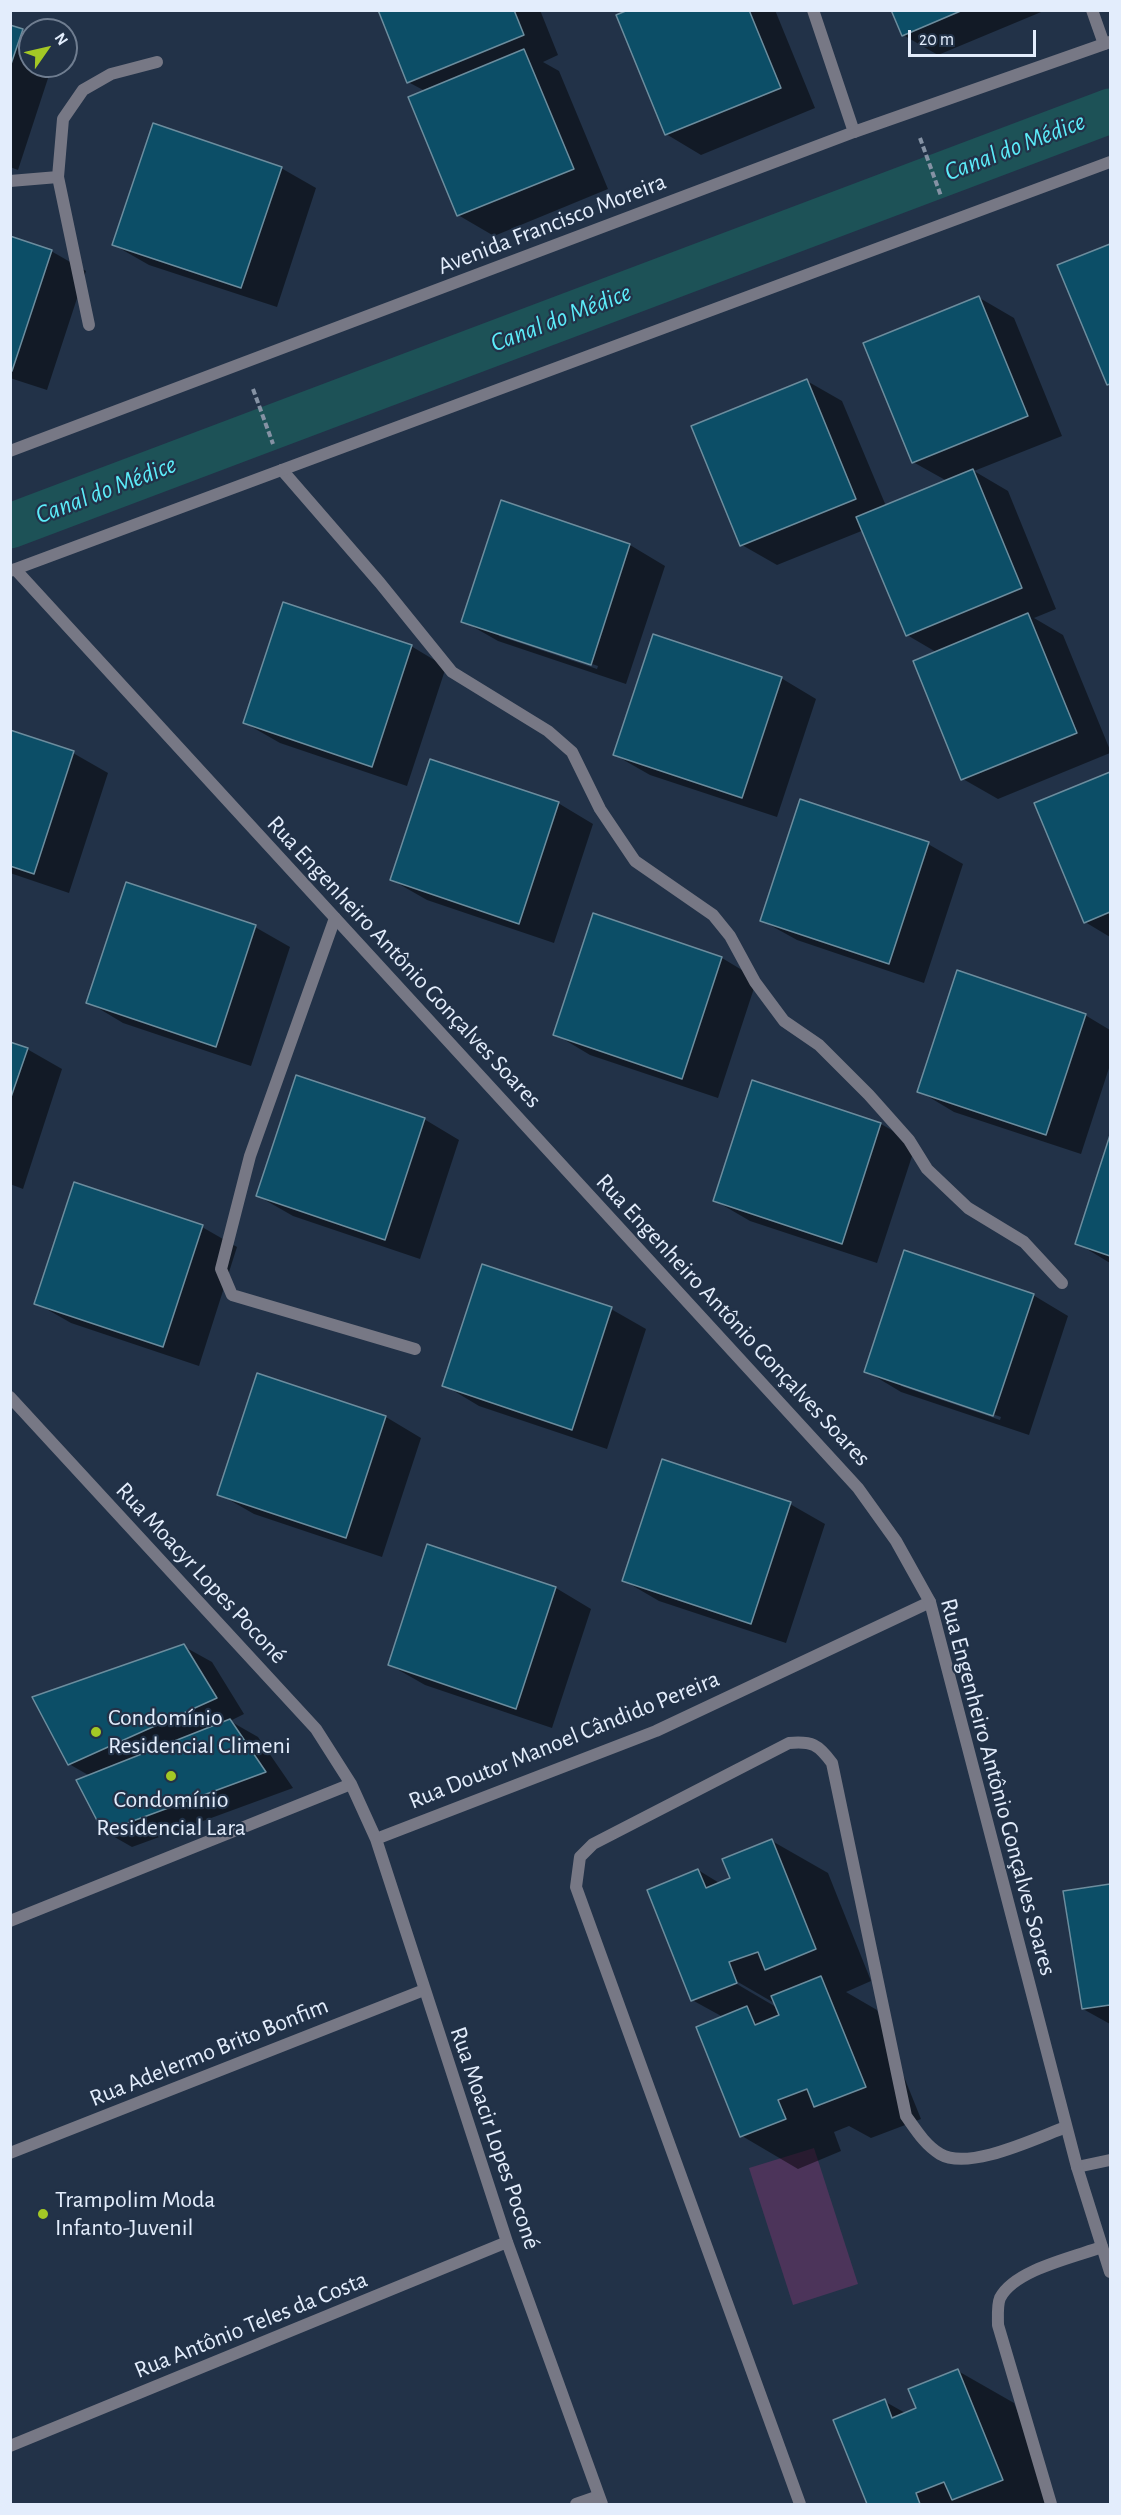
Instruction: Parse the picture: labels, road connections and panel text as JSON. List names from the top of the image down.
{
  "streets": {
    "street": [
      "Avenida Francisco Moreira",
      "Rua Engenheiro Antônio Gonçalves Soares",
      "Rua Moacyr Lopes Poconé",
      "Rua Doutor Manoel Cândido Pereira",
      "Rua Adelermo Brito Bonfim",
      "Rua Moacir Lopes Poconé",
      "Rua Antônio Teles da Costa"
    ]
  },
  "crossings": [
    ["Rua Engenheiro Antônio Gonçalves Soares", "Rua Doutor Manoel Cândido Pereira"],
    ["Rua Moacyr Lopes Poconé", "Rua Moacir Lopes Poconé"],
    ["Rua Doutor Manoel Cândido Pereira", "Rua Moacir Lopes Poconé"],
    ["Rua Adelermo Brito Bonfim", "Rua Moacir Lopes Poconé"],
    ["Rua Moacir Lopes Poconé", "Rua Antônio Teles da Costa"]
  ],
  "water": ["Canal do Médice"],
  "places": ["Condomínio Residencial Climeni", "Condomínio Residencial Lara", "Trampolim Moda Infanto-Juvenil"],
  "scale_bar": "20 m",
  "north": "top right"
}
